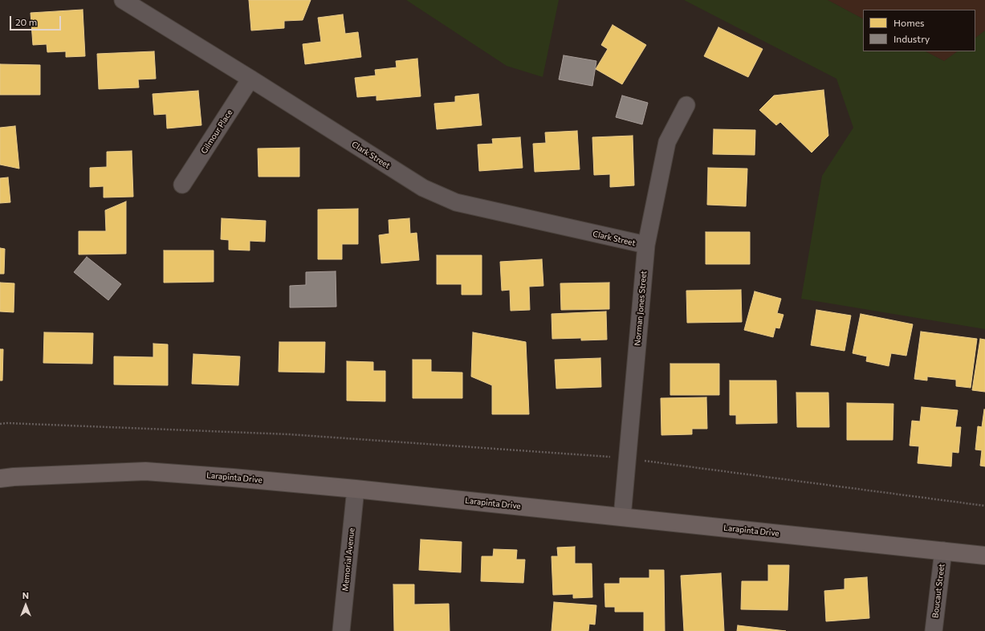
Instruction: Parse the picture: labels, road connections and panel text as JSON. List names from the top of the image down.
{
  "streets": {
    "main road": ["Larapinta Drive"],
    "street": [
      "Gilmour Place",
      "Clark Street",
      "Norman Jones Street",
      "Memorial Avenue",
      "Boucaut Street"
    ]
  },
  "crossings": [
    ["Gilmour Place", "Clark Street"],
    ["Clark Street", "Norman Jones Street"],
    ["Norman Jones Street", "Larapinta Drive"],
    ["Larapinta Drive", "Memorial Avenue"],
    ["Larapinta Drive", "Boucaut Street"]
  ],
  "legend": ["Homes", "Industry"],
  "scale_bar": "20 m",
  "north": "top"
}
